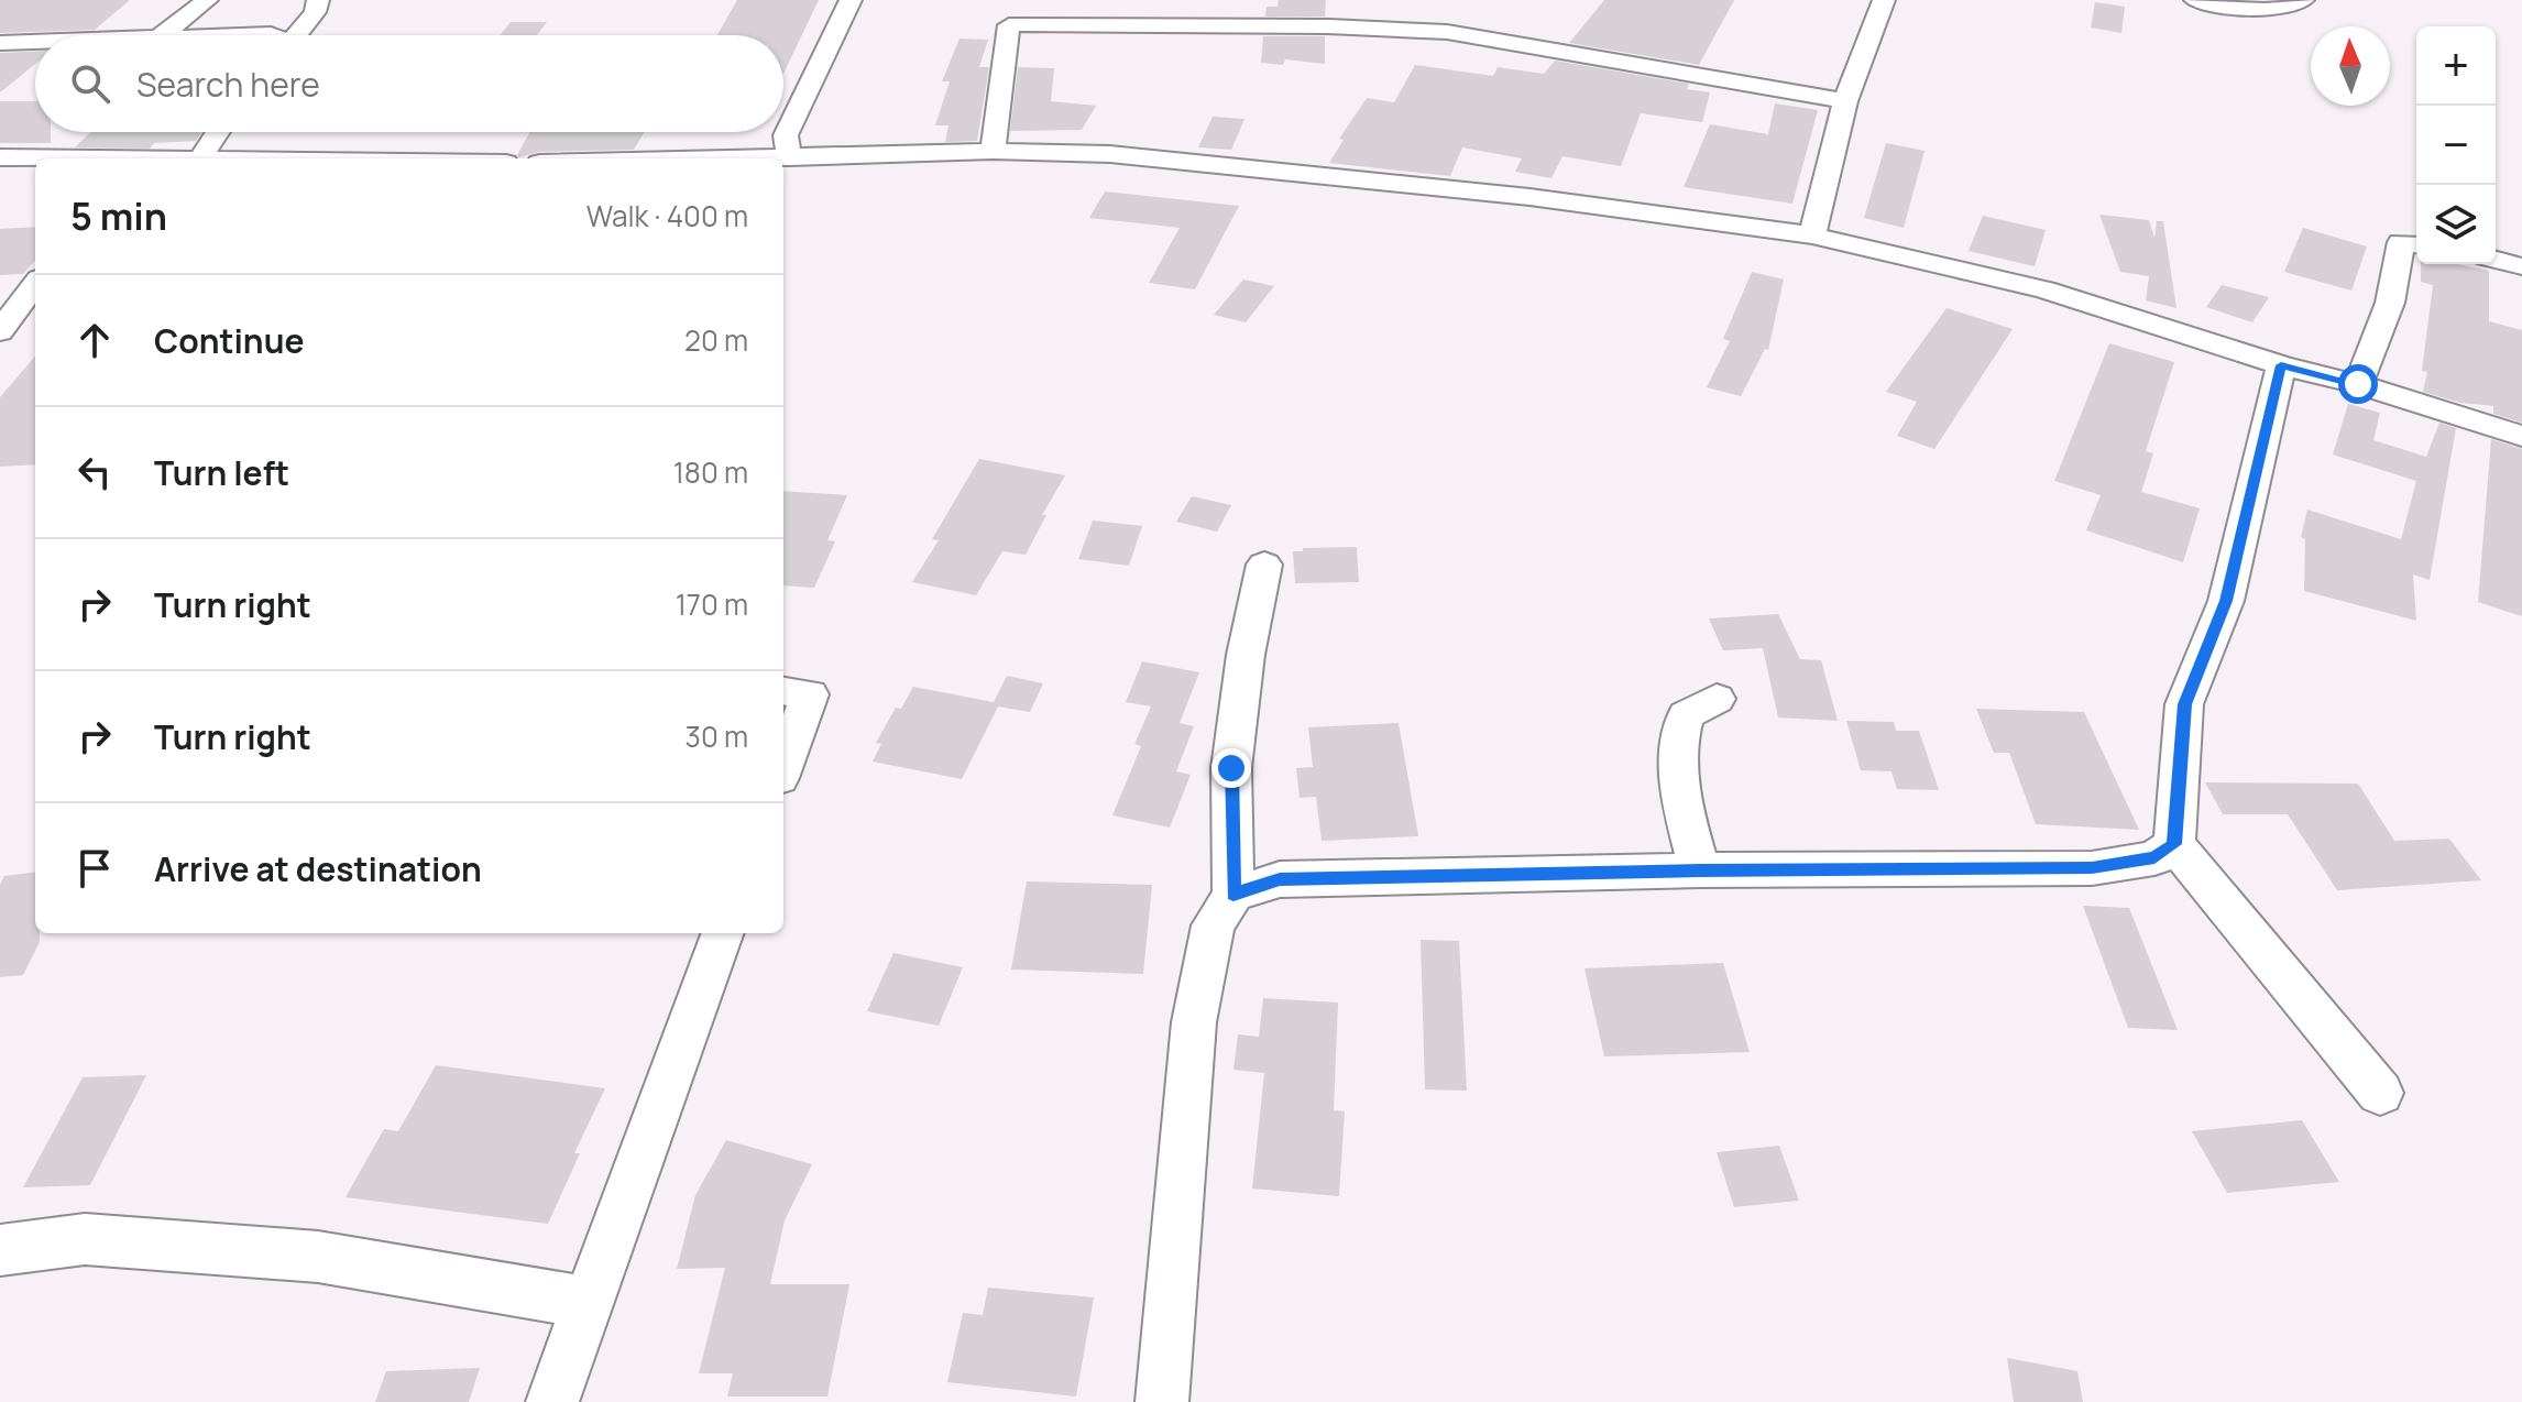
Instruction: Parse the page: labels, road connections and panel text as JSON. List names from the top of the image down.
{
  "north": "top",
  "page": {
    "map_buttons": ["+", "−"],
    "search": "Search here",
    "heading": ["5 min", "Walk · 400 m"],
    "list": [
      ["Continue", "20 m"],
      ["Turn left", "180 m"],
      ["Turn right", "170 m"],
      ["Turn right", "30 m"],
      "Arrive at destination"
    ]
  }
}
